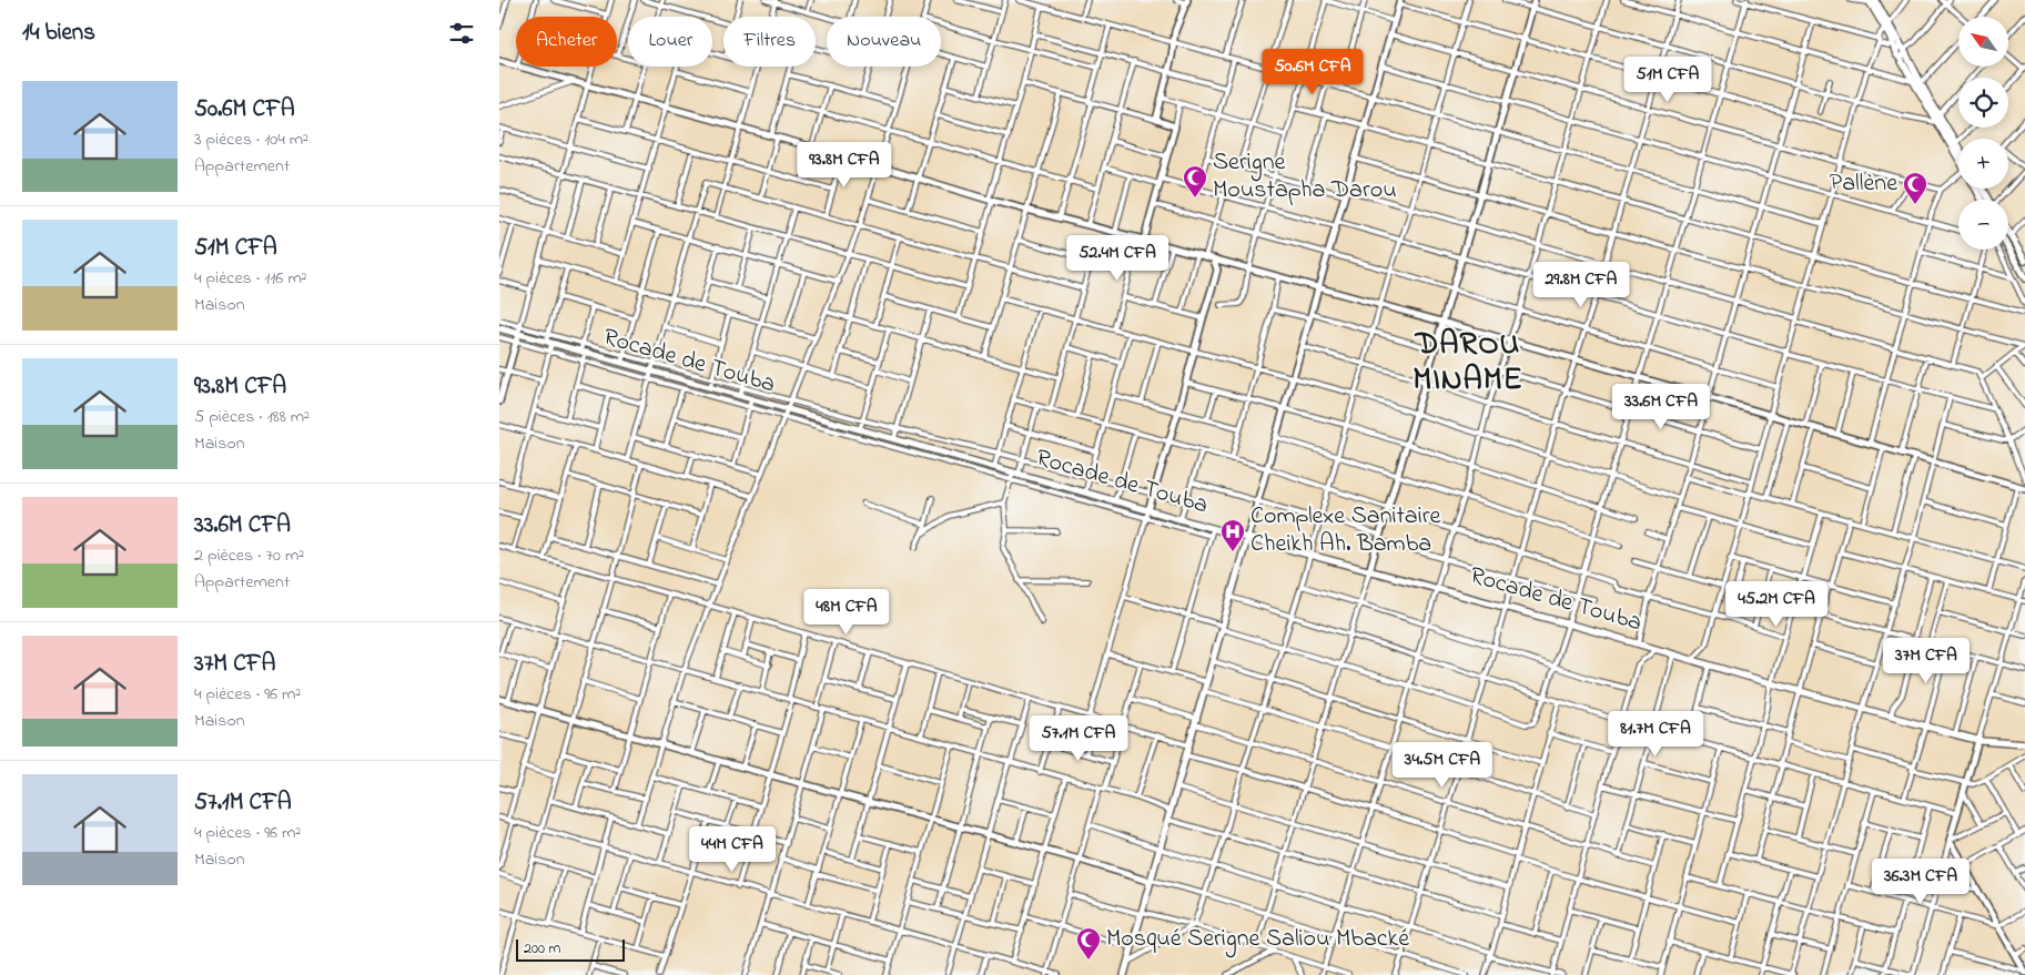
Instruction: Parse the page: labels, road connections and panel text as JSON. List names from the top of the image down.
{
  "streets": {
    "main road": ["Rocade de Touba"]
  },
  "districts": ["DAROU MINAME"],
  "places": {
    "mosque": ["Serigne Moustapha Darou", "Pallène", "Mosqué Serigne Saliou Mbacké"],
    "hospital": ["Complexe Sanitaire Cheikh Ah. Bamba"]
  },
  "scale_bar": "200 m",
  "north": "top left",
  "page": {
    "heading": "14 biens",
    "map_buttons": ["+", "−"],
    "chip": [
      "Acheter",
      "Louer",
      "Filtres",
      "Nouveau"
    ],
    "price": [
      "50.6M CFA",
      "51M CFA",
      "93.8M CFA",
      "52.4M CFA",
      "29.8M CFA",
      "33.6M CFA",
      "45.2M CFA",
      "48M CFA",
      "37M CFA",
      "81.7M CFA",
      "57.1M CFA",
      "34.5M CFA",
      "44M CFA",
      "36.3M CFA"
    ],
    "list": [
      {
        "name": "50.6M CFA",
        "note": "3 pièces · 104 m² · Appartement"
      },
      {
        "name": "51M CFA",
        "note": "4 pièces · 116 m² · Maison"
      },
      {
        "name": "93.8M CFA",
        "note": "5 pièces · 188 m² · Maison"
      },
      {
        "name": "33.6M CFA",
        "note": "2 pièces · 70 m² · Appartement"
      },
      {
        "name": "37M CFA",
        "note": "4 pièces · 96 m² · Maison"
      },
      {
        "name": "57.1M CFA",
        "note": "4 pièces · 96 m² · Maison"
      }
    ],
    "scale": "200 m"
  }
}
